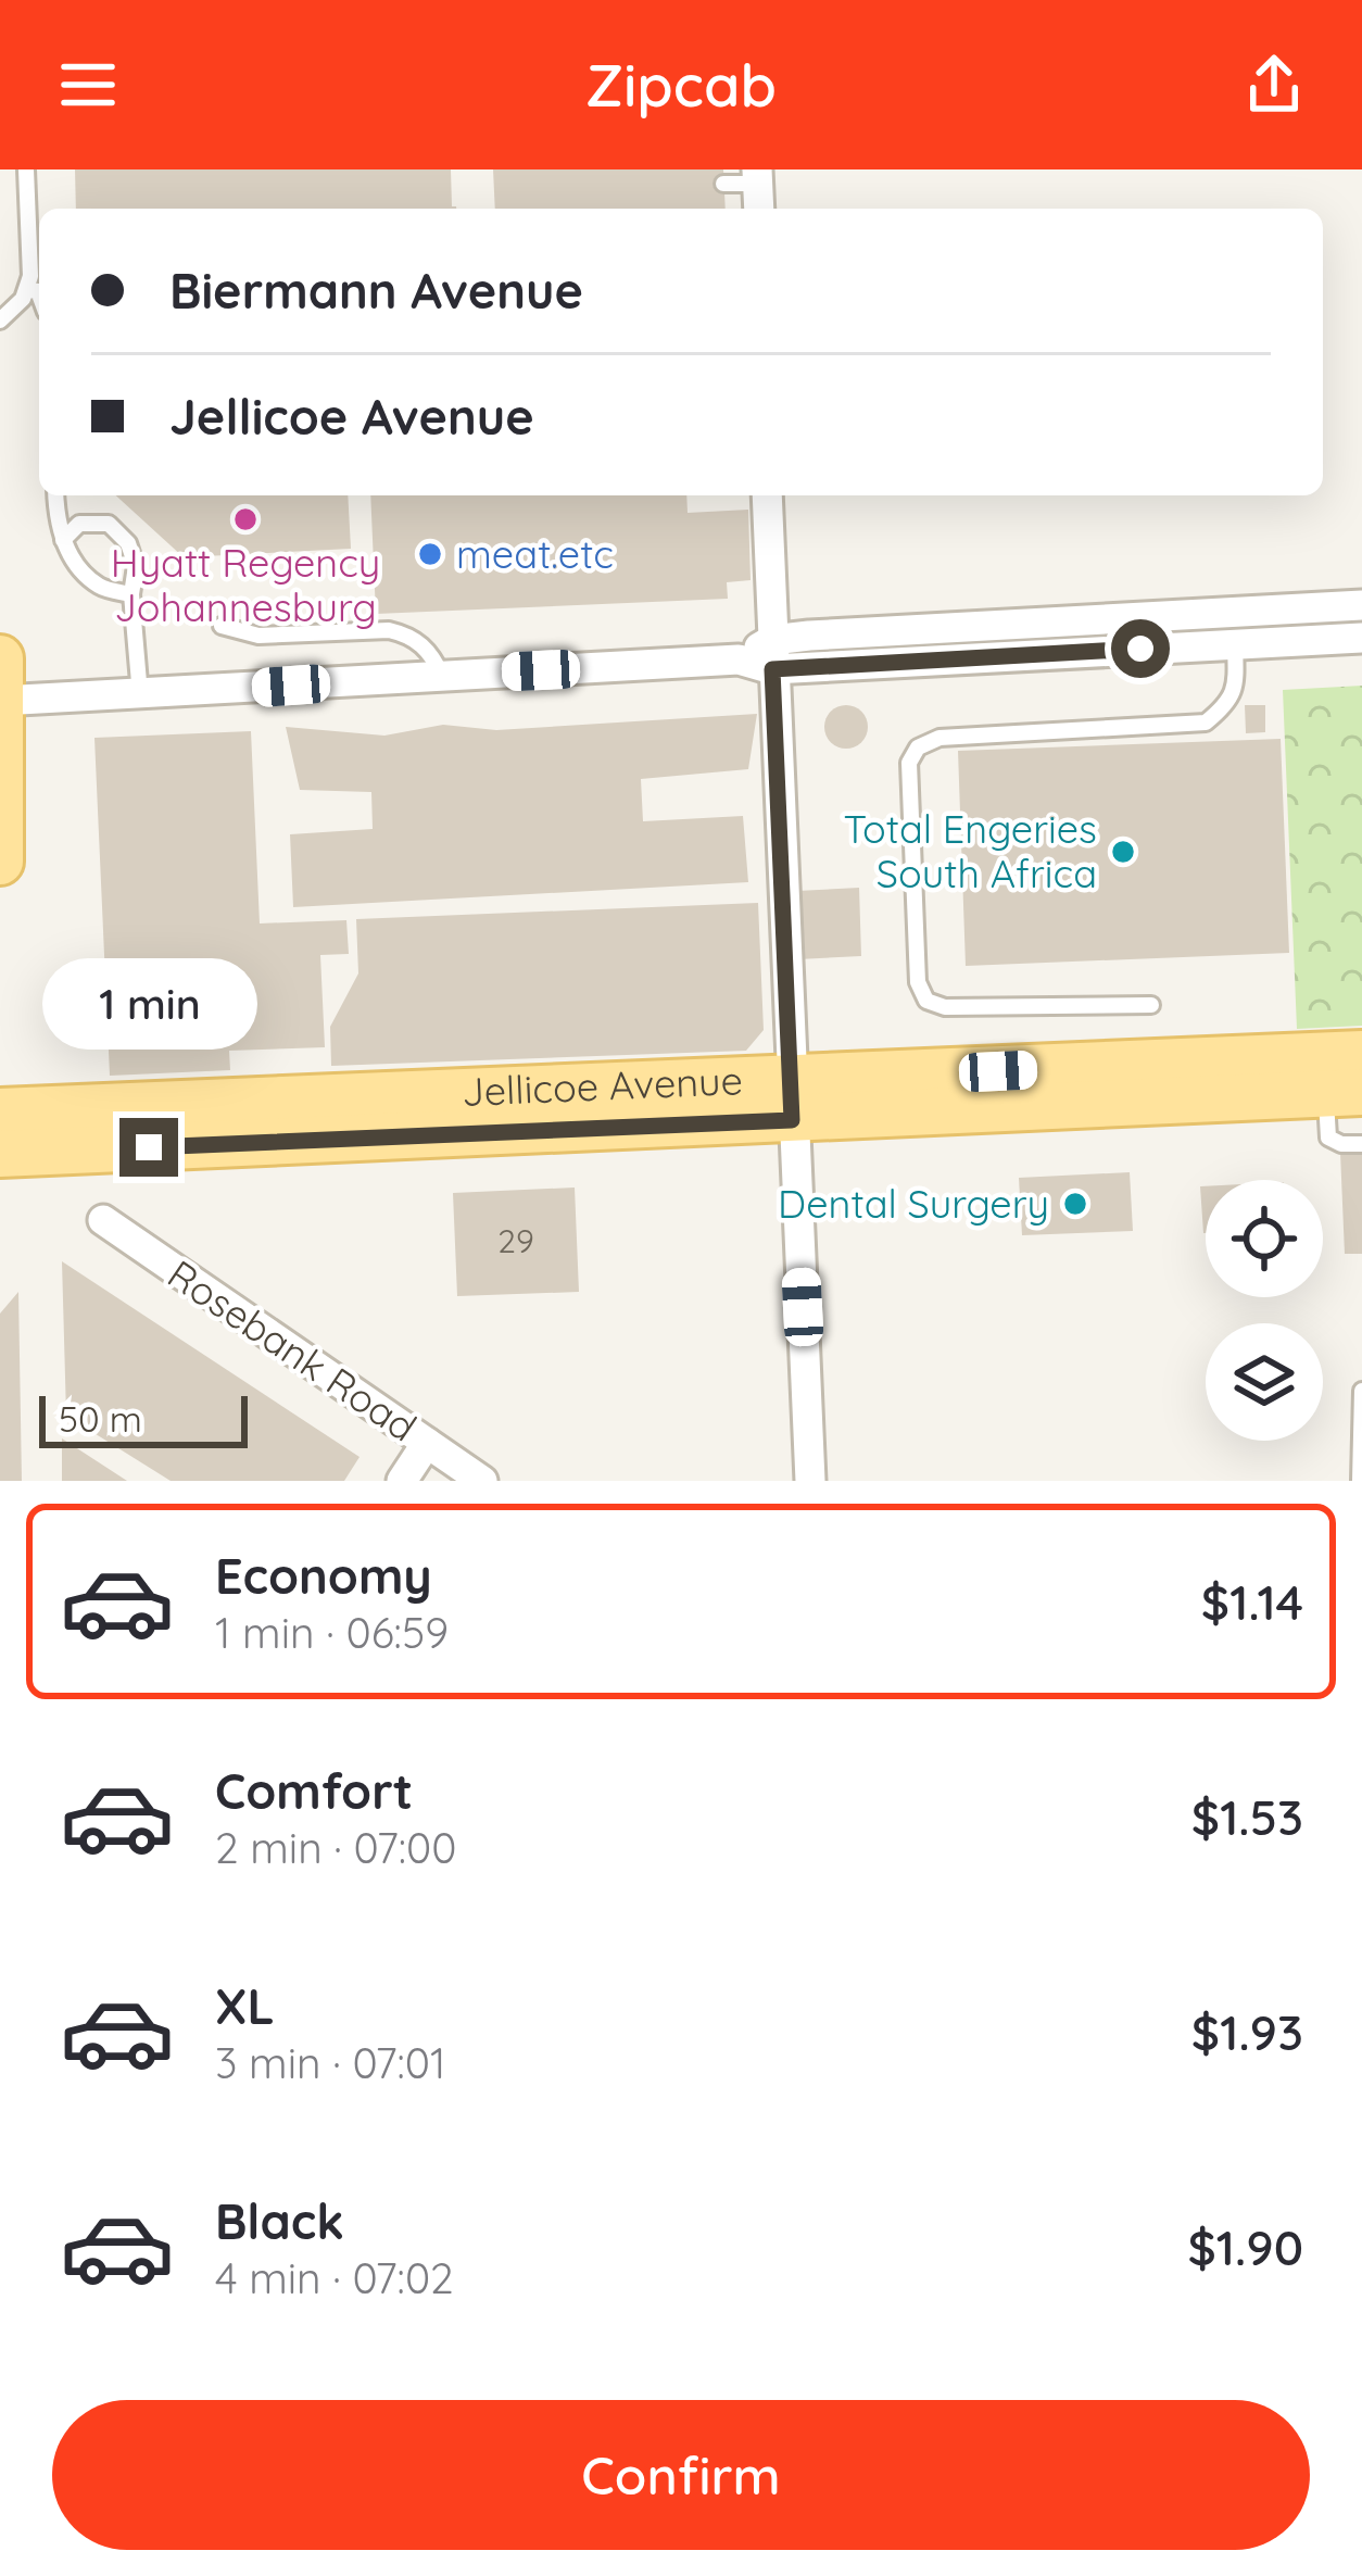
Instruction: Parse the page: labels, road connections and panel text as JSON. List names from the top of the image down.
{
  "streets": {
    "main road": ["Jellicoe Avenue"],
    "street": ["Rosebank Road"]
  },
  "places": [
    "Hyatt Regency Johannesburg",
    "meat.etc",
    "Total Engeries South Africa",
    "Dental Surgery"
  ],
  "house_numbers": ["29"],
  "scale_bar": "50 m",
  "page": {
    "header": "Zipcab",
    "banner": ["Biermann Avenue", "Jellicoe Avenue"],
    "bubble": "1 min",
    "scale": "50 m",
    "list": [
      {
        "name": "Economy",
        "note": "1 min · 06:59",
        "value": "$1.14"
      },
      {
        "name": "Comfort",
        "note": "2 min · 07:00",
        "value": "$1.53"
      },
      {
        "name": "XL",
        "note": "3 min · 07:01",
        "value": "$1.93"
      },
      {
        "name": "Black",
        "note": "4 min · 07:02",
        "value": "$1.90"
      }
    ],
    "buttons": "Confirm"
  }
}
